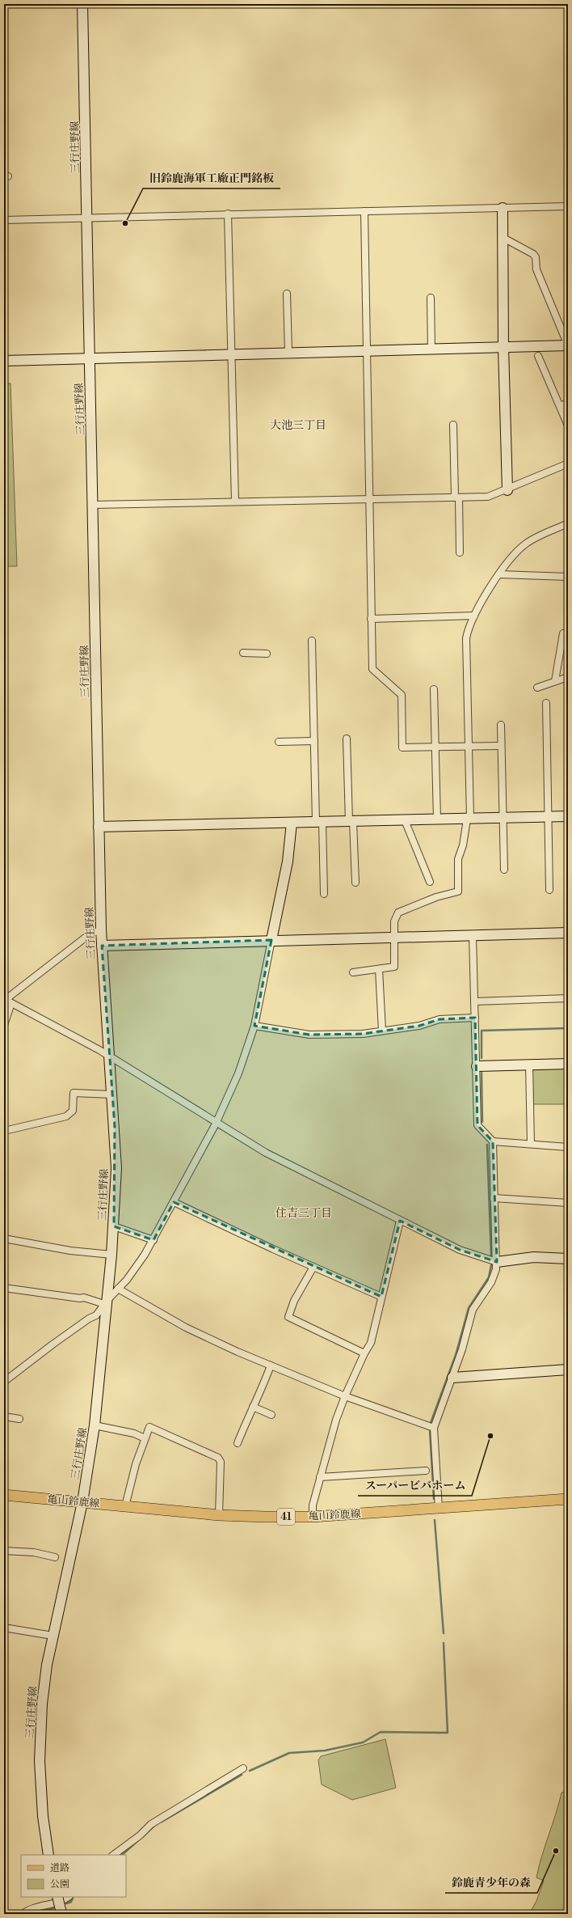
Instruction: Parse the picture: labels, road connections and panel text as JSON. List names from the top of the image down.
{
  "streets": {
    "main road": ["亀山鈴鹿線", "41"],
    "street": ["三行庄野線"]
  },
  "crossings": [
    ["三行庄野線", "亀山鈴鹿線"]
  ],
  "districts": ["大池三丁目", "住吉三丁目"],
  "places": ["旧鈴鹿海軍工廠正門銘板", "スーパービバホーム", "鈴鹿青少年の森"],
  "legend": ["道路", "公園"]
}
